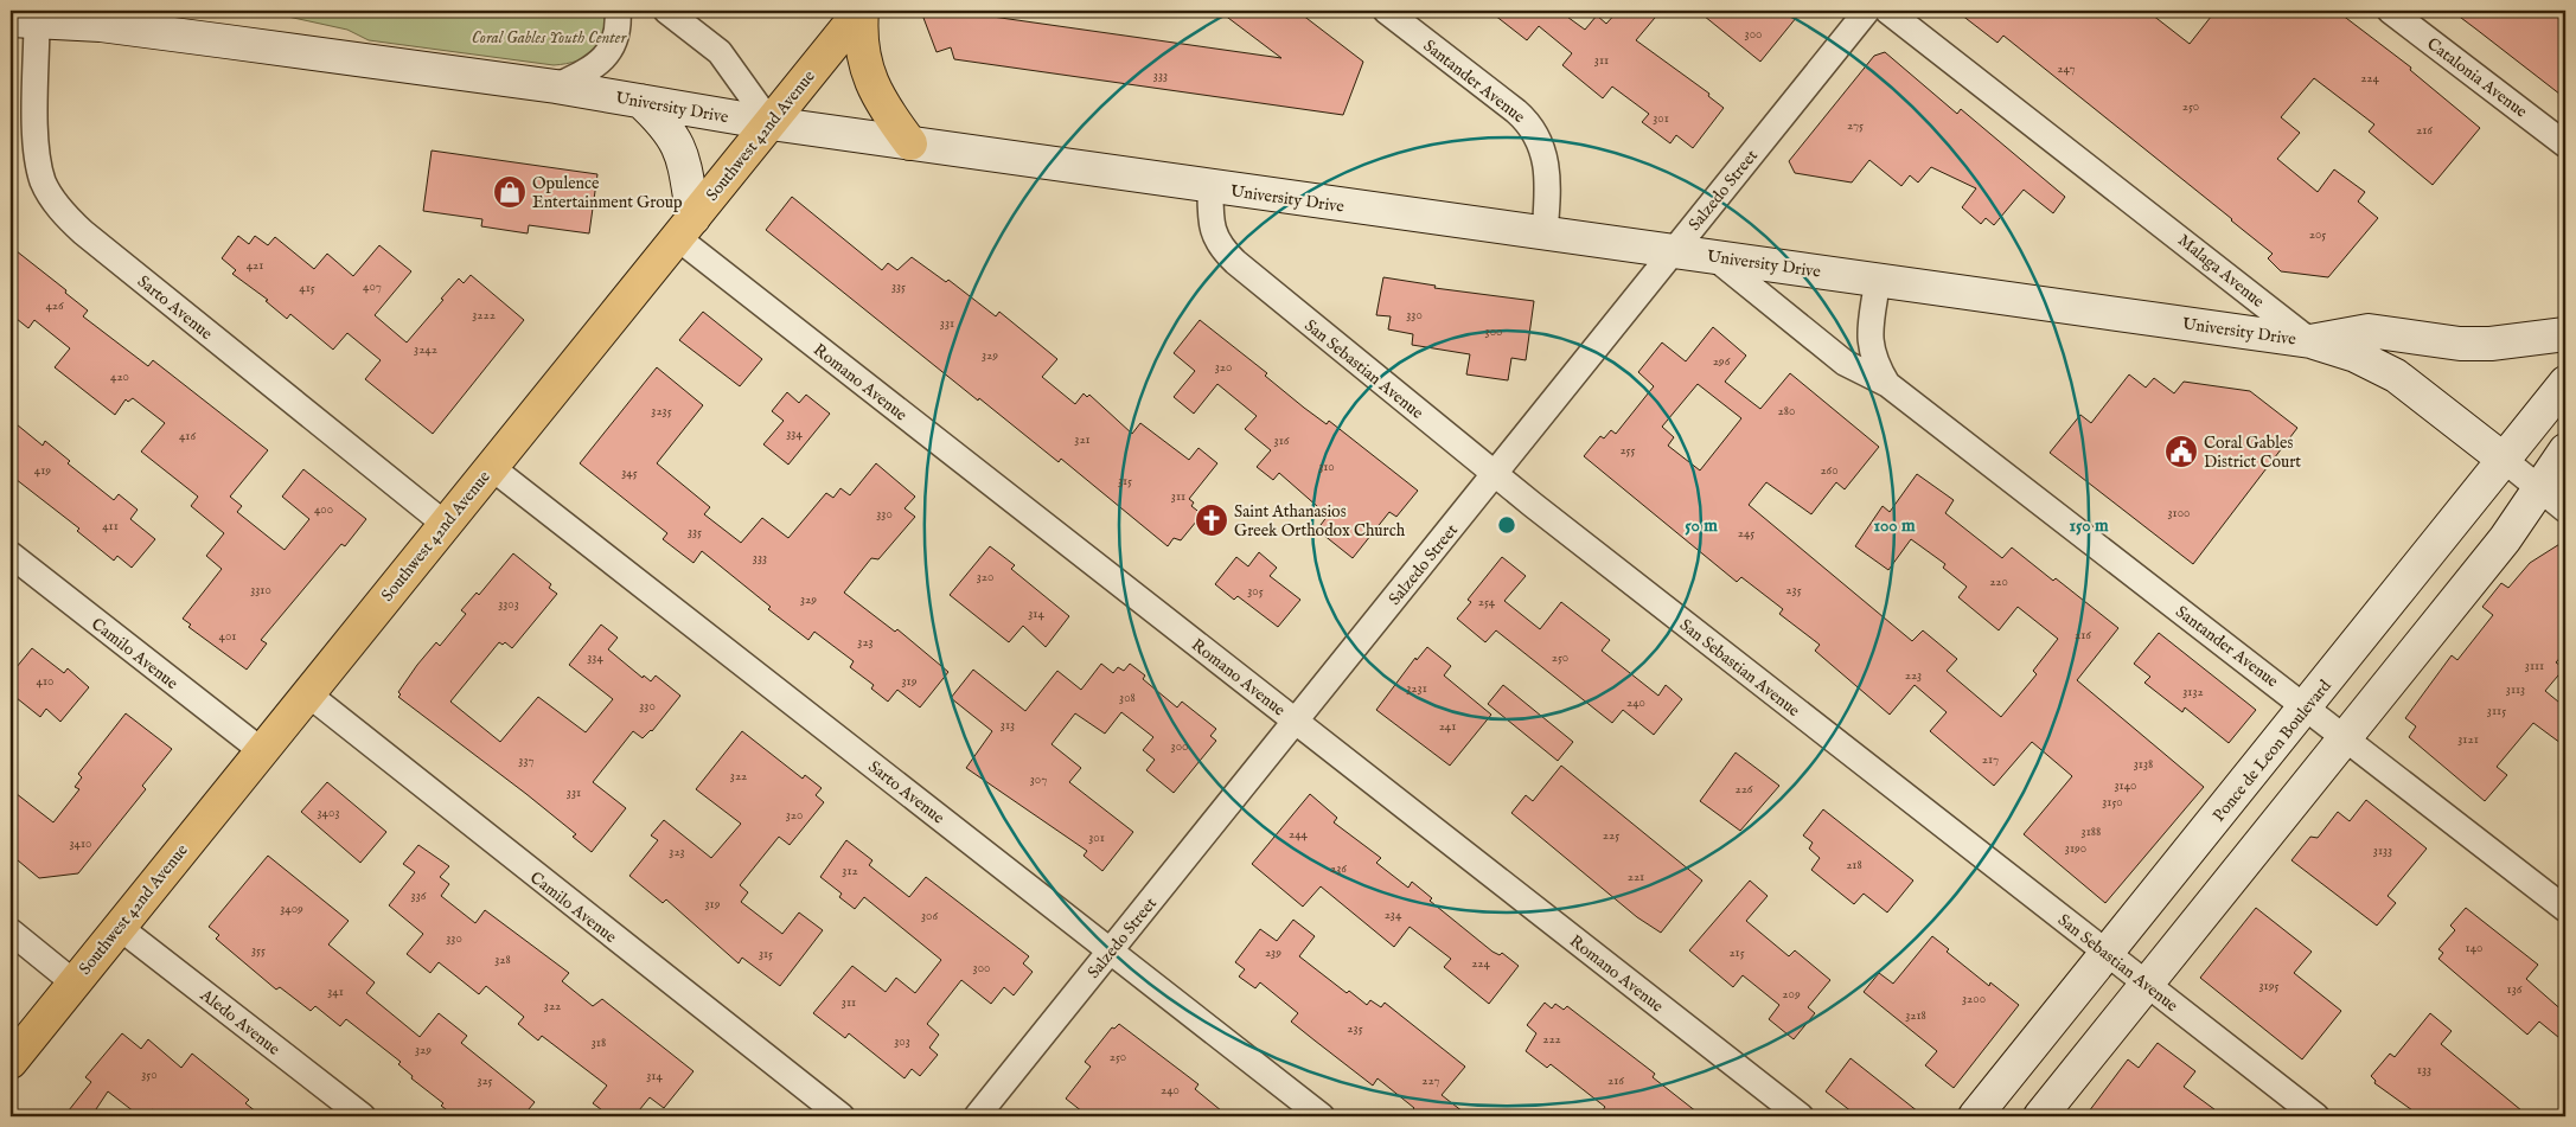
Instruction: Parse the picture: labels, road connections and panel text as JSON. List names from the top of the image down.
{
  "streets": {
    "main road": ["Southwest 42nd Avenue"],
    "street": [
      "Catalonia Avenue",
      "Santander Avenue",
      "University Drive",
      "Salzedo Street",
      "Malaga Avenue",
      "Sarto Avenue",
      "San Sebastian Avenue",
      "Romano Avenue",
      "Camilo Avenue",
      "Ponce de Leon Boulevard",
      "Aledo Avenue"
    ]
  },
  "crossings": [
    ["Santander Avenue", "University Drive"],
    ["Santander Avenue", "Ponce de Leon Boulevard"],
    ["University Drive", "Southwest 42nd Avenue"],
    ["University Drive", "Salzedo Street"],
    ["University Drive", "Malaga Avenue"],
    ["University Drive", "Sarto Avenue"],
    ["University Drive", "San Sebastian Avenue"],
    ["Southwest 42nd Avenue", "Sarto Avenue"],
    ["Southwest 42nd Avenue", "Romano Avenue"],
    ["Southwest 42nd Avenue", "Camilo Avenue"],
    ["Southwest 42nd Avenue", "Aledo Avenue"],
    ["Salzedo Street", "Sarto Avenue"],
    ["Salzedo Street", "San Sebastian Avenue"],
    ["Salzedo Street", "Romano Avenue"],
    ["Malaga Avenue", "Ponce de Leon Boulevard"],
    ["San Sebastian Avenue", "Ponce de Leon Boulevard"]
  ],
  "parks": ["Coral Gables Youth Center"],
  "places": {
    "shop": ["Opulence Entertainment Group"],
    "public building": ["Coral Gables District Court"],
    "church": ["Saint Athanasios Greek Orthodox Church"]
  },
  "house_numbers": [
    "300",
    "311",
    "247",
    "333",
    "224",
    "250",
    "301",
    "275",
    "216",
    "205",
    "421",
    "407",
    "335",
    "415",
    "426",
    "3222",
    "330",
    "331",
    "300",
    "3242",
    "329",
    "296",
    "320",
    "420",
    "3235",
    "280",
    "334",
    "416",
    "321",
    "316",
    "255",
    "310",
    "419",
    "260",
    "345",
    "315",
    "311",
    "400",
    "3100",
    "330",
    "411",
    "335",
    "245",
    "333",
    "320",
    "220",
    "3310",
    "235",
    "305",
    "329",
    "254",
    "3303",
    "314",
    "216",
    "401",
    "323",
    "334",
    "250",
    "3111",
    "223",
    "410",
    "319",
    "3231",
    "3113",
    "3132",
    "308",
    "240",
    "330",
    "3115",
    "313",
    "241",
    "3121",
    "300",
    "217",
    "337",
    "3138",
    "322",
    "307",
    "3140",
    "226",
    "331",
    "3150",
    "3403",
    "320",
    "3188",
    "244",
    "225",
    "301",
    "3410",
    "3190",
    "3133",
    "323",
    "218",
    "236",
    "312",
    "221",
    "336",
    "319",
    "3409",
    "234",
    "306",
    "330",
    "140",
    "355",
    "239",
    "215",
    "315",
    "328",
    "224",
    "300",
    "3195",
    "136",
    "341",
    "209",
    "3200",
    "311",
    "322",
    "3218",
    "235",
    "222",
    "303",
    "318",
    "329",
    "250",
    "133",
    "350",
    "314",
    "325",
    "227",
    "216",
    "240"
  ],
  "rings": ["50 m", "100 m", "150 m"]
}
